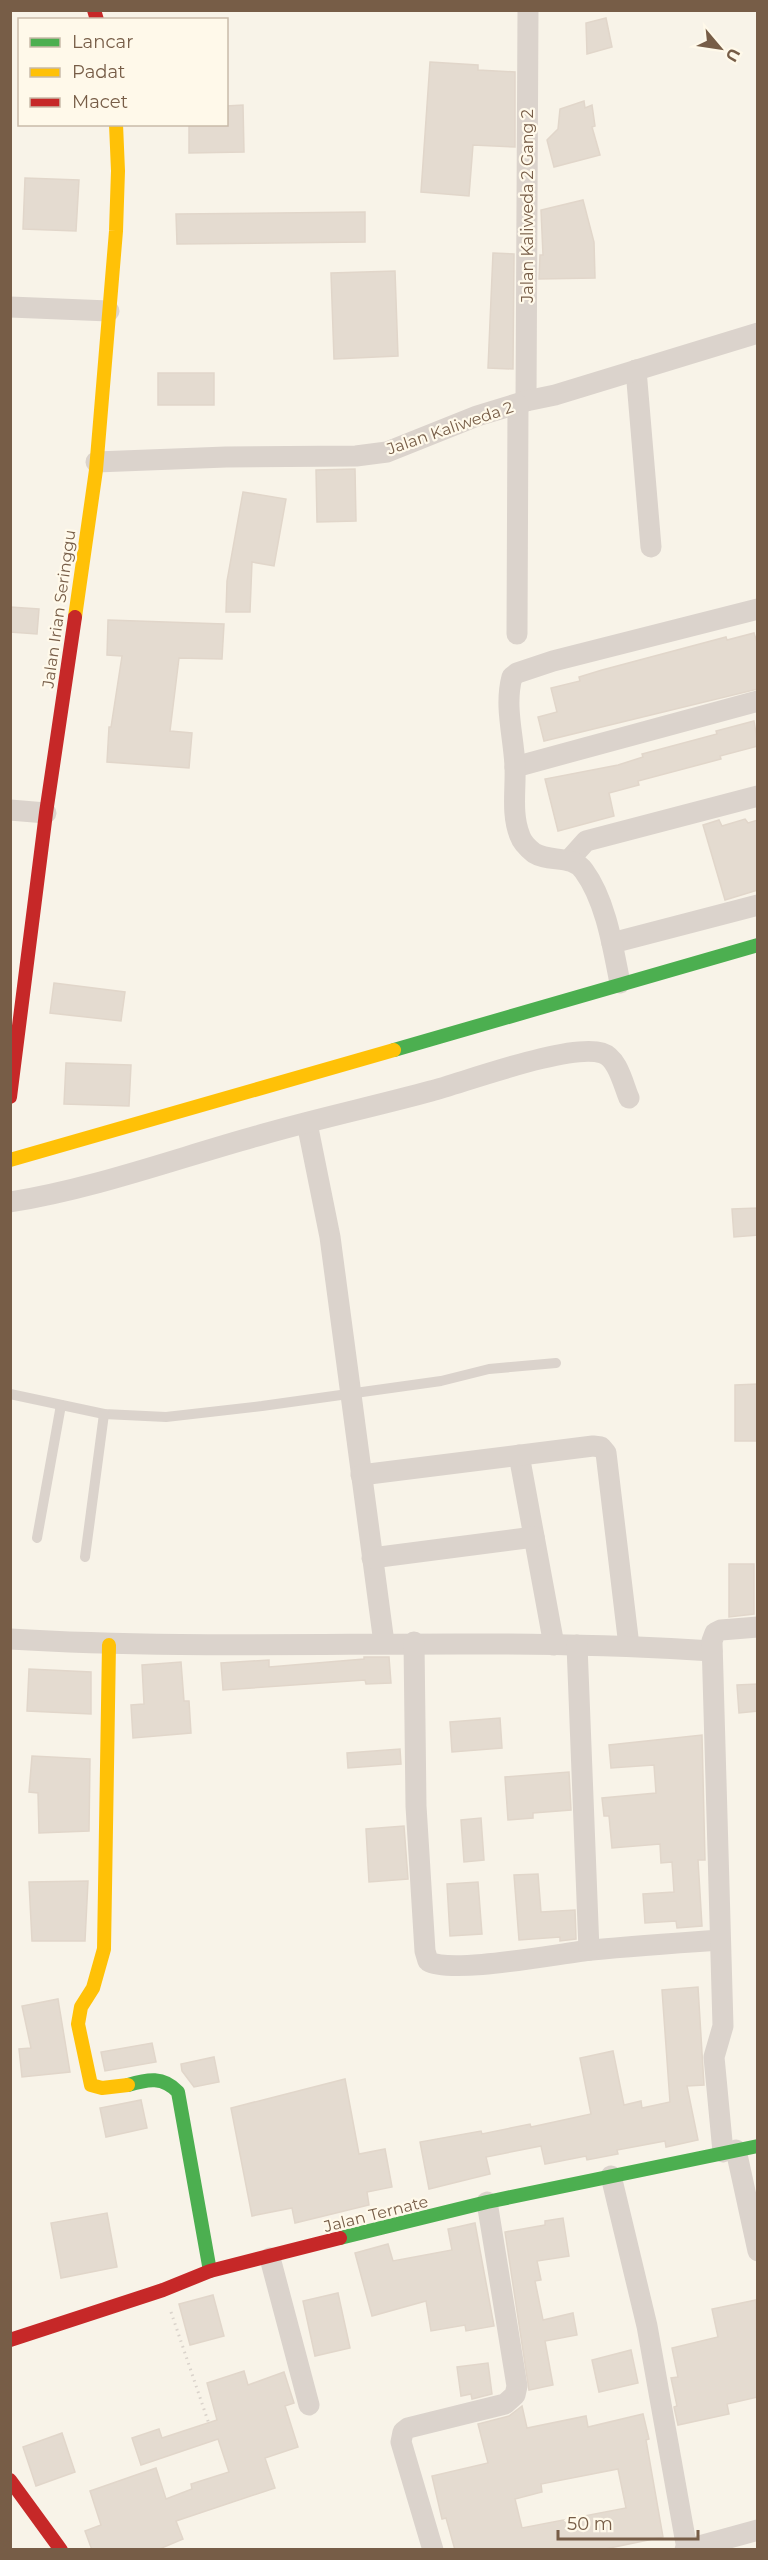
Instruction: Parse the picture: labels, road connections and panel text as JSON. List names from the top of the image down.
{
  "streets": {
    "street": [
      "Jalan Kaliweda 2 Gang 2",
      "Jalan Kaliweda 2",
      "Jalan Irian Seringgu",
      "Jalan Ternate"
    ]
  },
  "crossings": [
    ["Jalan Kaliweda 2 Gang 2", "Jalan Kaliweda 2"],
    ["Jalan Kaliweda 2", "Jalan Irian Seringgu"]
  ],
  "legend": ["Lancar", "Padat", "Macet"],
  "scale_bar": "50 m",
  "north": "bottom right"
}
